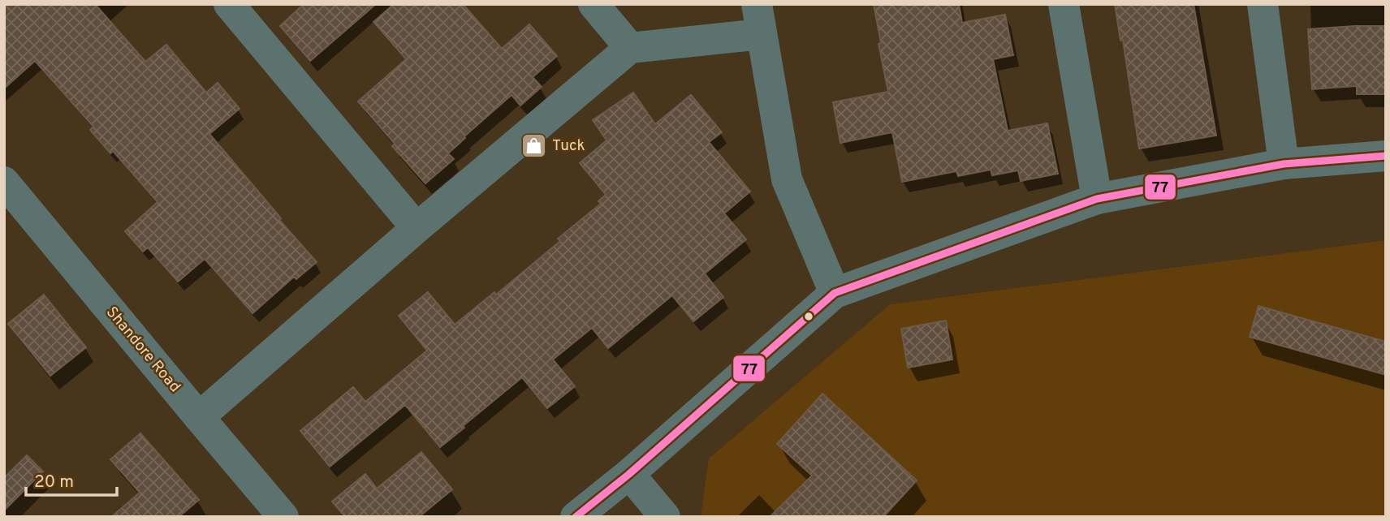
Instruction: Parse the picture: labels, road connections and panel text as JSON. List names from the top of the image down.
{
  "streets": {
    "street": ["Shandore Road"]
  },
  "places": {
    "shop": ["Tuck"]
  },
  "lines": ["transit line 77"],
  "scale_bar": "20 m"
}
